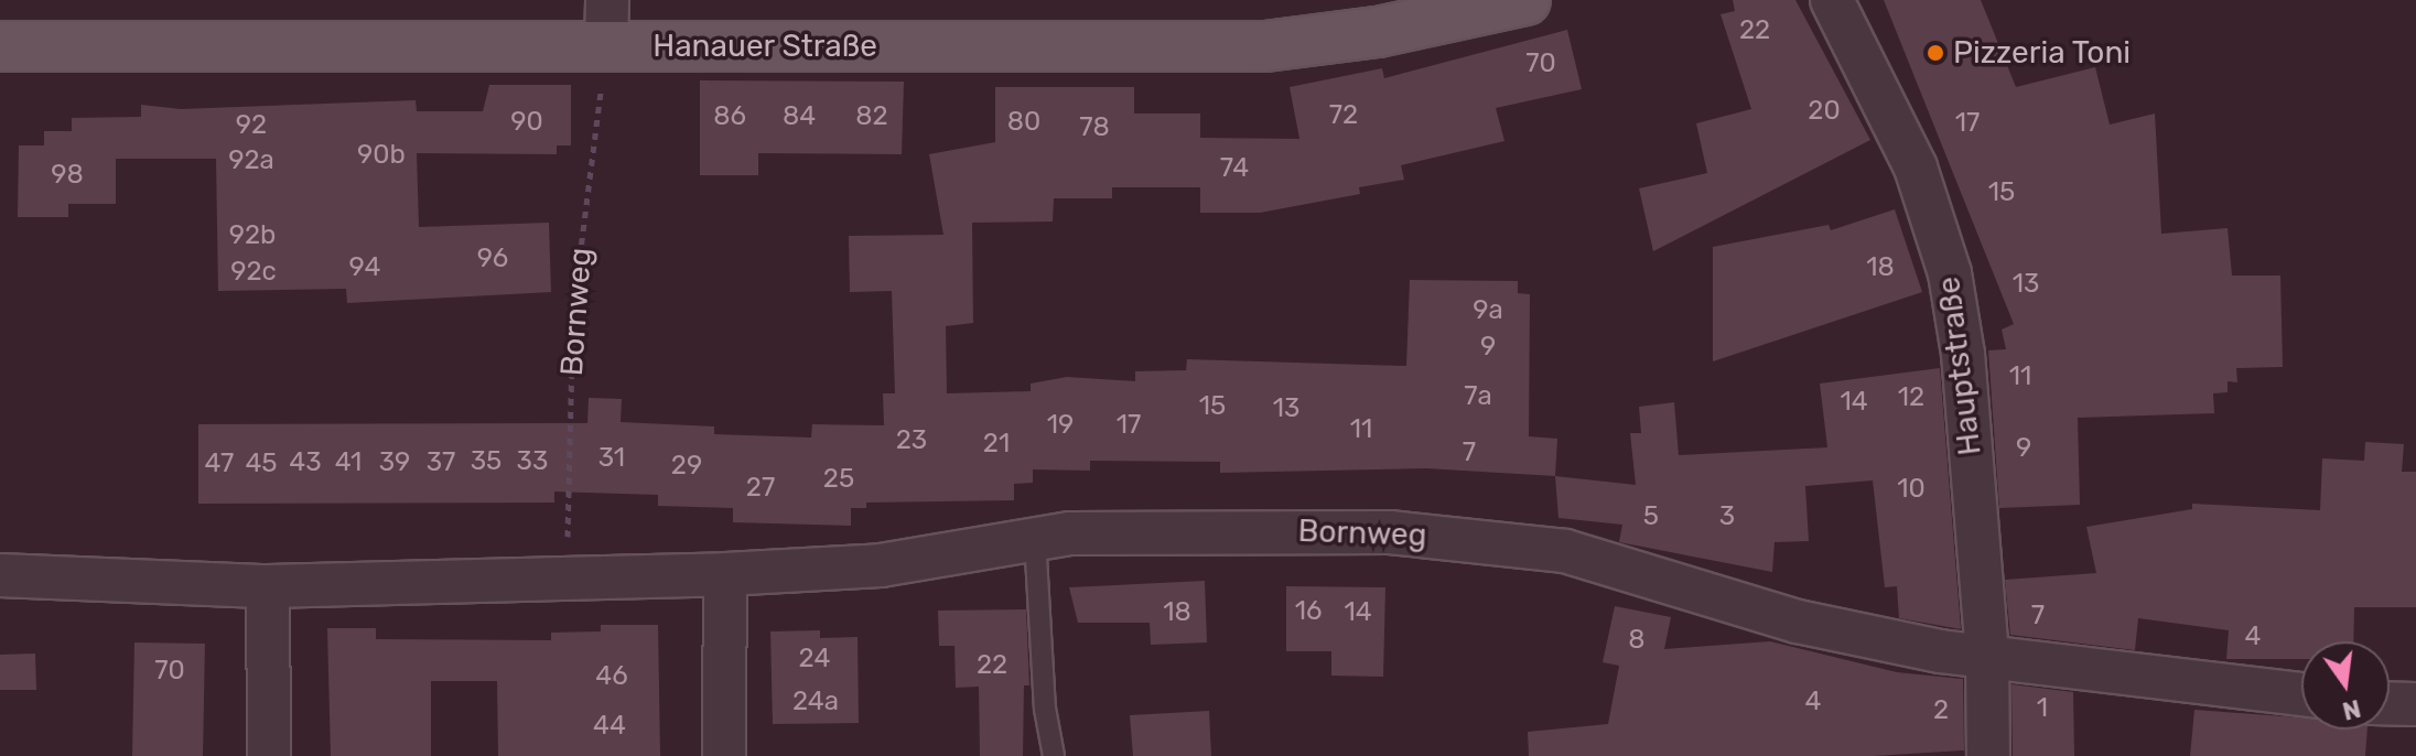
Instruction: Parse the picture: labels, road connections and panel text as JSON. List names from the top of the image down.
{
  "streets": {
    "main road": ["Hanauer Straße"],
    "street": ["Bornweg", "Hauptstraße"]
  },
  "crossings": [
    ["Hanauer Straße", "Bornweg"],
    ["Bornweg", "Hauptstraße"]
  ],
  "places": ["Pizzeria Toni"],
  "house_numbers": [
    "22",
    "70",
    "20",
    "72",
    "86",
    "84",
    "82",
    "90",
    "80",
    "17",
    "92",
    "78",
    "90b",
    "92a",
    "74",
    "98",
    "15",
    "92b",
    "96",
    "94",
    "18",
    "92c",
    "13",
    "9a",
    "9",
    "11",
    "7a",
    "12",
    "14",
    "15",
    "13",
    "19",
    "17",
    "11",
    "23",
    "21",
    "9",
    "7",
    "31",
    "35",
    "33",
    "43",
    "41",
    "39",
    "37",
    "47",
    "45",
    "29",
    "25",
    "27",
    "10",
    "5",
    "3",
    "16",
    "18",
    "14",
    "7",
    "4",
    "8",
    "24",
    "22",
    "70",
    "46",
    "24a",
    "4",
    "1",
    "2",
    "44"
  ],
  "north": "bottom"
}
